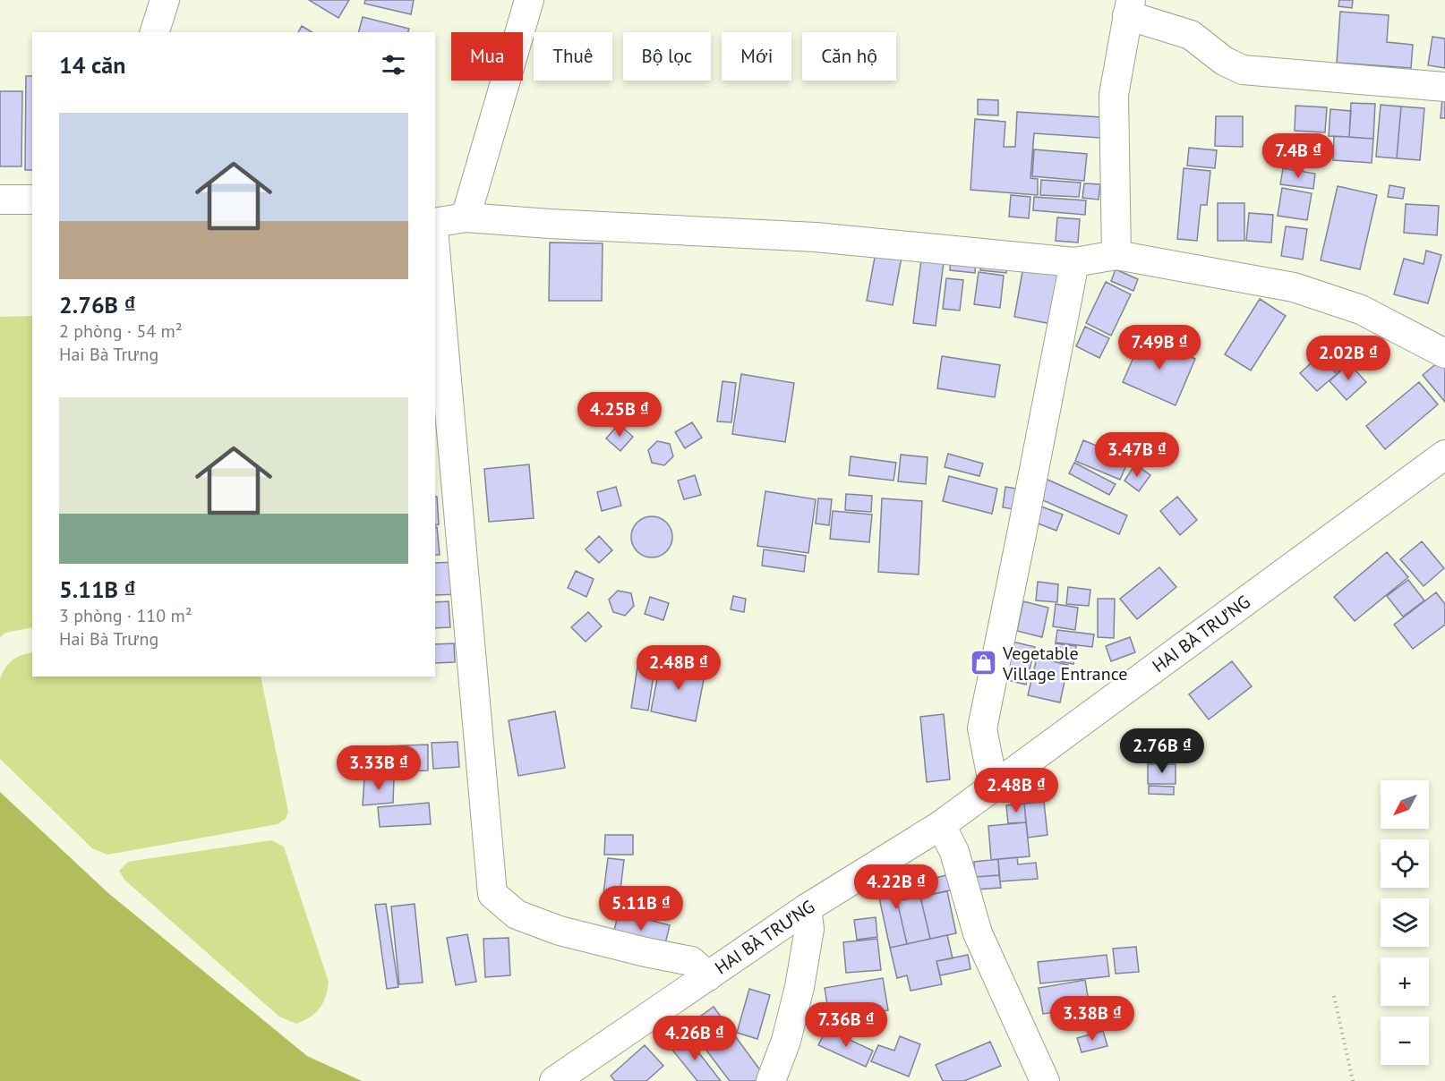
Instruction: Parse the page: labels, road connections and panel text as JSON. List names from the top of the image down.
{
  "streets": {
    "street": ["HAI BÀ TRƯNG"]
  },
  "places": {
    "shop": ["Vegetable Village Entrance"]
  },
  "north": "bottom left",
  "page": {
    "chip": [
      "Mua",
      "Thuê",
      "Bộ lọc",
      "Mới",
      "Căn hộ"
    ],
    "heading": "14 căn",
    "list": [
      {
        "name": "2.76B ₫",
        "note": "2 phòng · 54 m² · Hai Bà Trưng"
      },
      {
        "name": "5.11B ₫",
        "note": "3 phòng · 110 m² · Hai Bà Trưng"
      }
    ],
    "price": [
      "7.4B ₫",
      "7.49B ₫",
      "2.02B ₫",
      "4.25B ₫",
      "3.47B ₫",
      "2.48B ₫",
      "2.76B ₫",
      "3.33B ₫",
      "2.48B ₫",
      "4.22B ₫",
      "5.11B ₫",
      "3.38B ₫",
      "7.36B ₫",
      "4.26B ₫"
    ],
    "map_buttons": ["+", "−"]
  }
}
